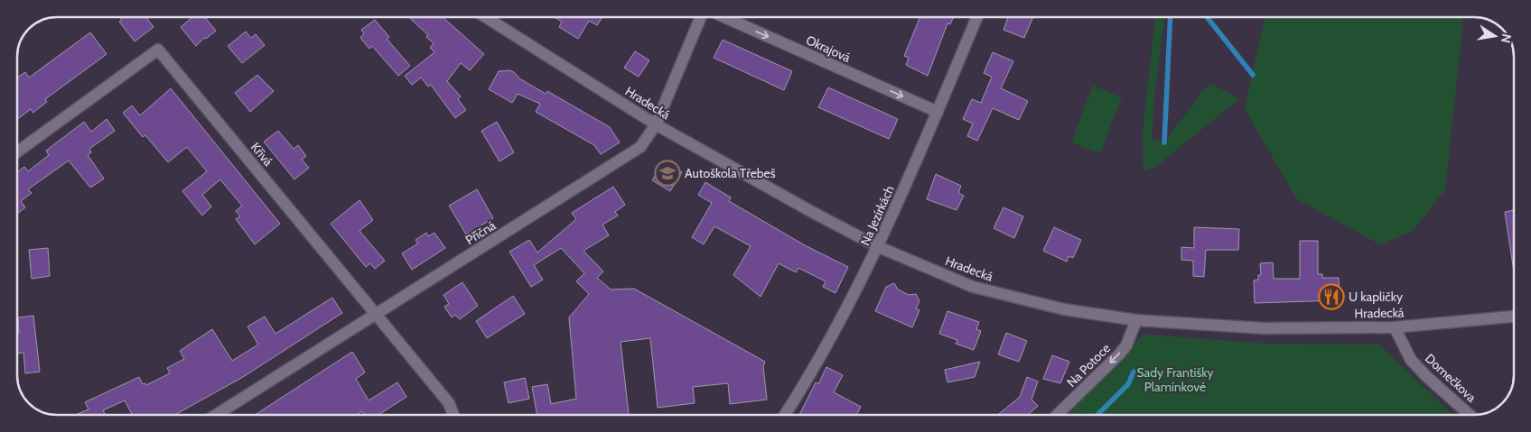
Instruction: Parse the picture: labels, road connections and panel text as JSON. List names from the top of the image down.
{
  "streets": {
    "street": [
      "Okrajová",
      "Hradecká",
      "Křivá",
      "Na Jezírkách",
      "Příčná",
      "Na Potoce",
      "Domečkova"
    ]
  },
  "crossings": [
    ["Okrajová", "Na Jezírkách"],
    ["Hradecká", "Na Jezírkách"],
    ["Hradecká", "Příčná"],
    ["Hradecká", "Na Potoce"],
    ["Hradecká", "Domečkova"],
    ["Křivá", "Příčná"]
  ],
  "one_way": ["Okrajová", "Na Potoce"],
  "parks": ["Sady Františky Plamínkové"],
  "places": {
    "school or university": ["Autoškola Třebeš"],
    "restaurant": ["U kapličky"]
  },
  "north": "right"
}
